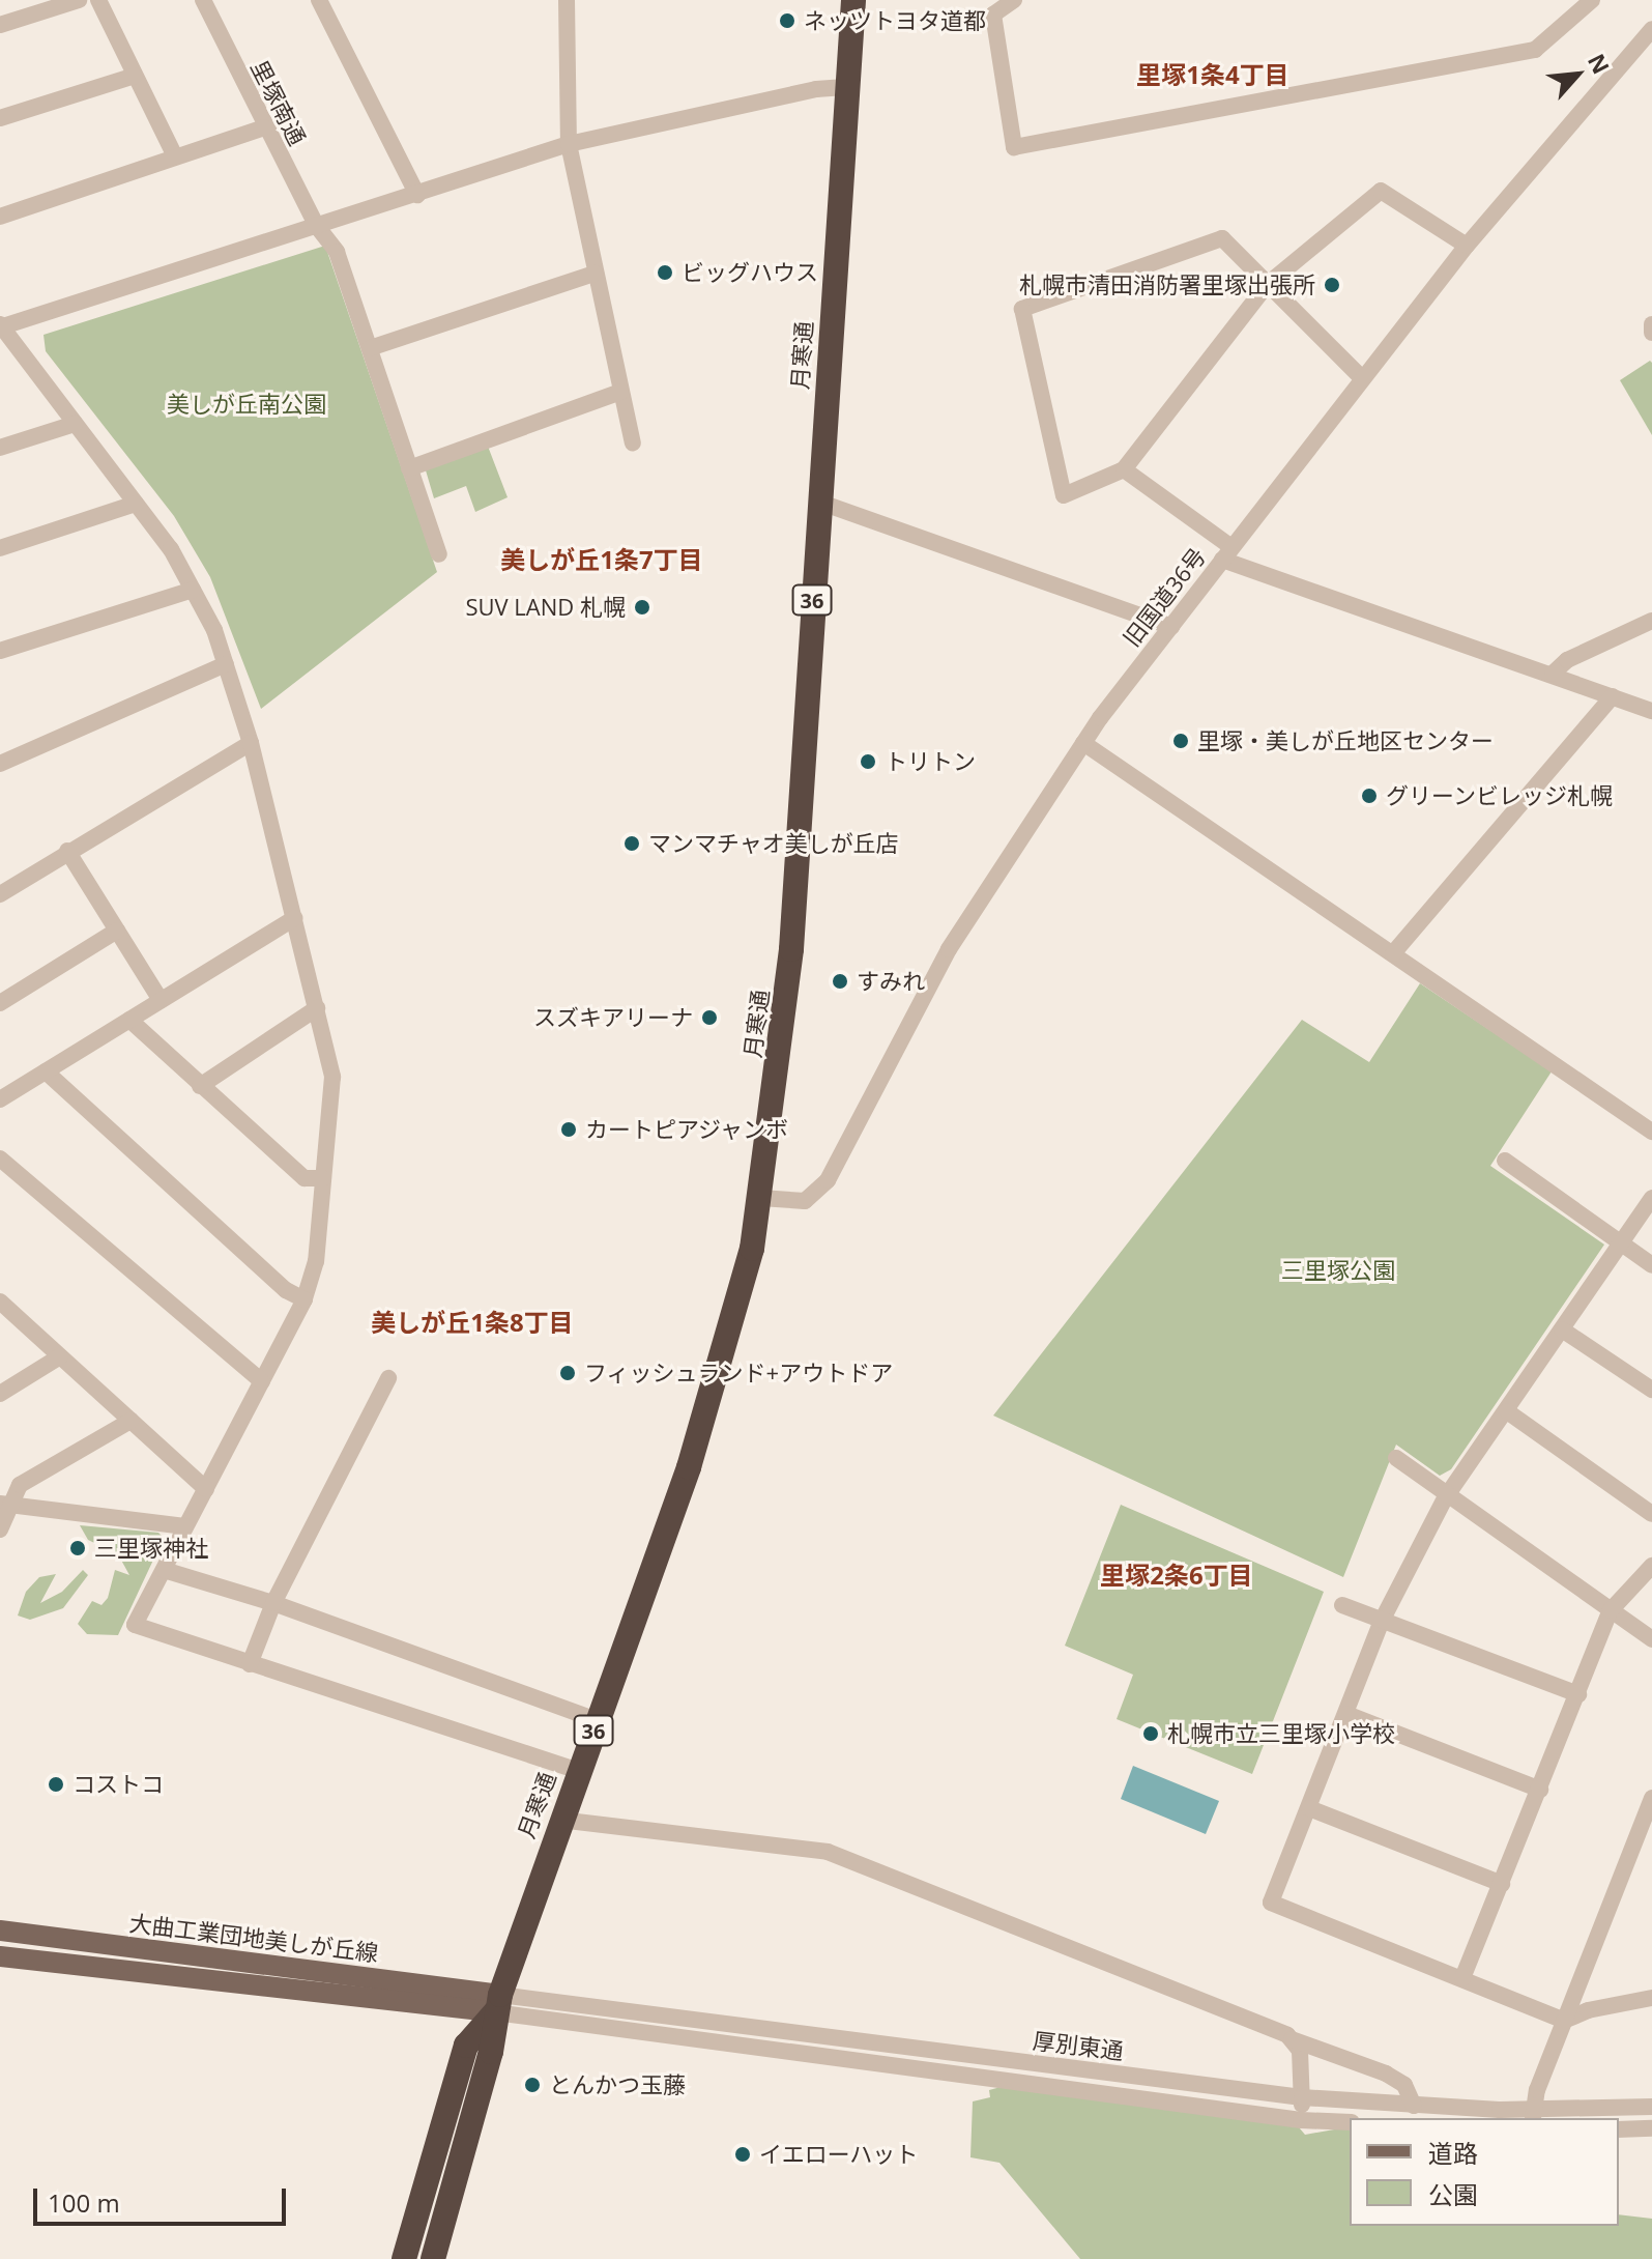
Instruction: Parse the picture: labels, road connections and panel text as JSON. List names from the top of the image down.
{
  "streets": {
    "highway": ["月寒通", "36"],
    "main road": ["大曲工業団地美しが丘線"],
    "street": ["里塚南通", "旧国道36号", "厚別東通"]
  },
  "crossings": [
    ["月寒通", "旧国道36号"],
    ["月寒通", "大曲工業団地美しが丘線"],
    ["月寒通", "厚別東通"],
    ["大曲工業団地美しが丘線", "厚別東通"]
  ],
  "districts": [
    "里塚1条4丁目",
    "美しが丘1条7丁目",
    "美しが丘1条8丁目",
    "里塚2条6丁目"
  ],
  "parks": ["美しが丘南公園", "三里塚公園"],
  "places": [
    "ネッツトヨタ道都",
    "ビッグハウス",
    "札幌市清田消防署里塚出張所",
    "SUV LAND 札幌",
    "里塚・美しが丘地区センター",
    "トリトン",
    "グリーンビレッジ札幌",
    "マンマチャオ美しが丘店",
    "すみれ",
    "スズキアリーナ",
    "カートピアジャンボ",
    "フィッシュランド+アウトドア",
    "三里塚神社",
    "札幌市立三里塚小学校",
    "コストコ",
    "とんかつ玉藤",
    "イエローハット"
  ],
  "legend": ["道路", "公園"],
  "scale_bar": "100 m",
  "north": "top right"
}
